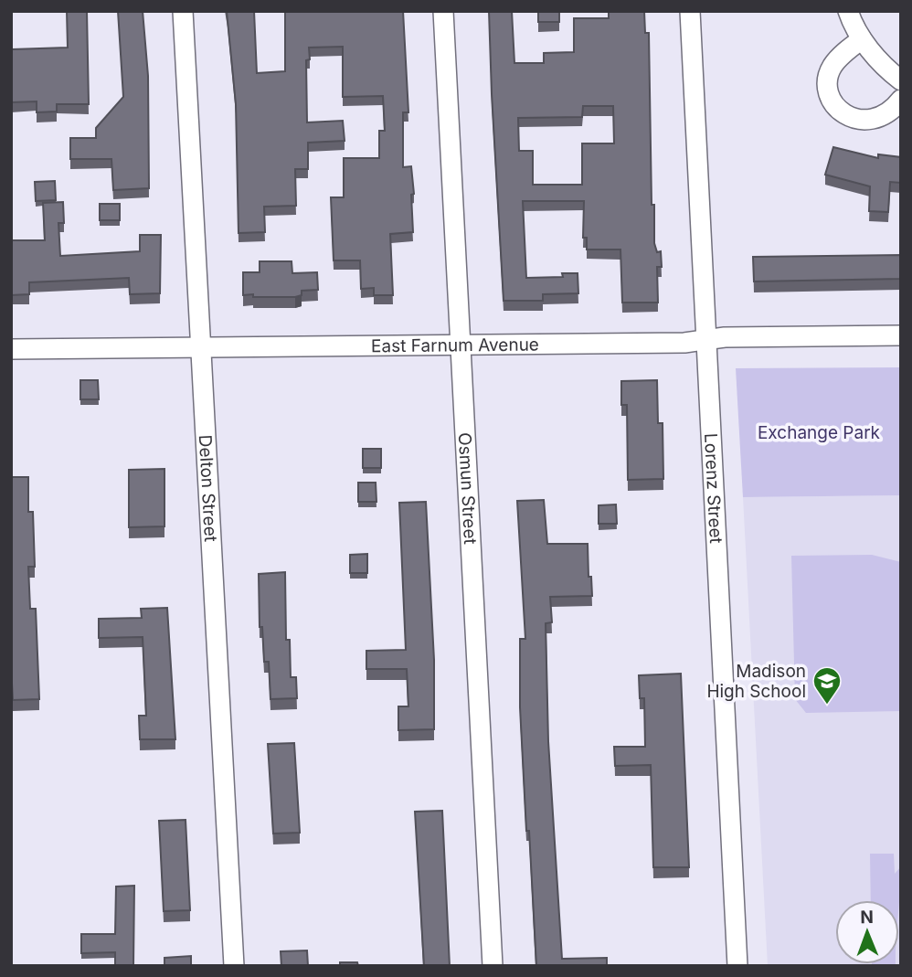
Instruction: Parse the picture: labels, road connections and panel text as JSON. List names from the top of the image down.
{
  "streets": {
    "street": [
      "East Farnum Avenue",
      "Lorenz Street",
      "Delton Street",
      "Osmun Street"
    ]
  },
  "crossings": [
    ["East Farnum Avenue", "Lorenz Street"],
    ["East Farnum Avenue", "Delton Street"],
    ["East Farnum Avenue", "Osmun Street"]
  ],
  "parks": ["Exchange Park"],
  "places": {
    "school or university": ["Madison High School"]
  },
  "north": "top"
}
